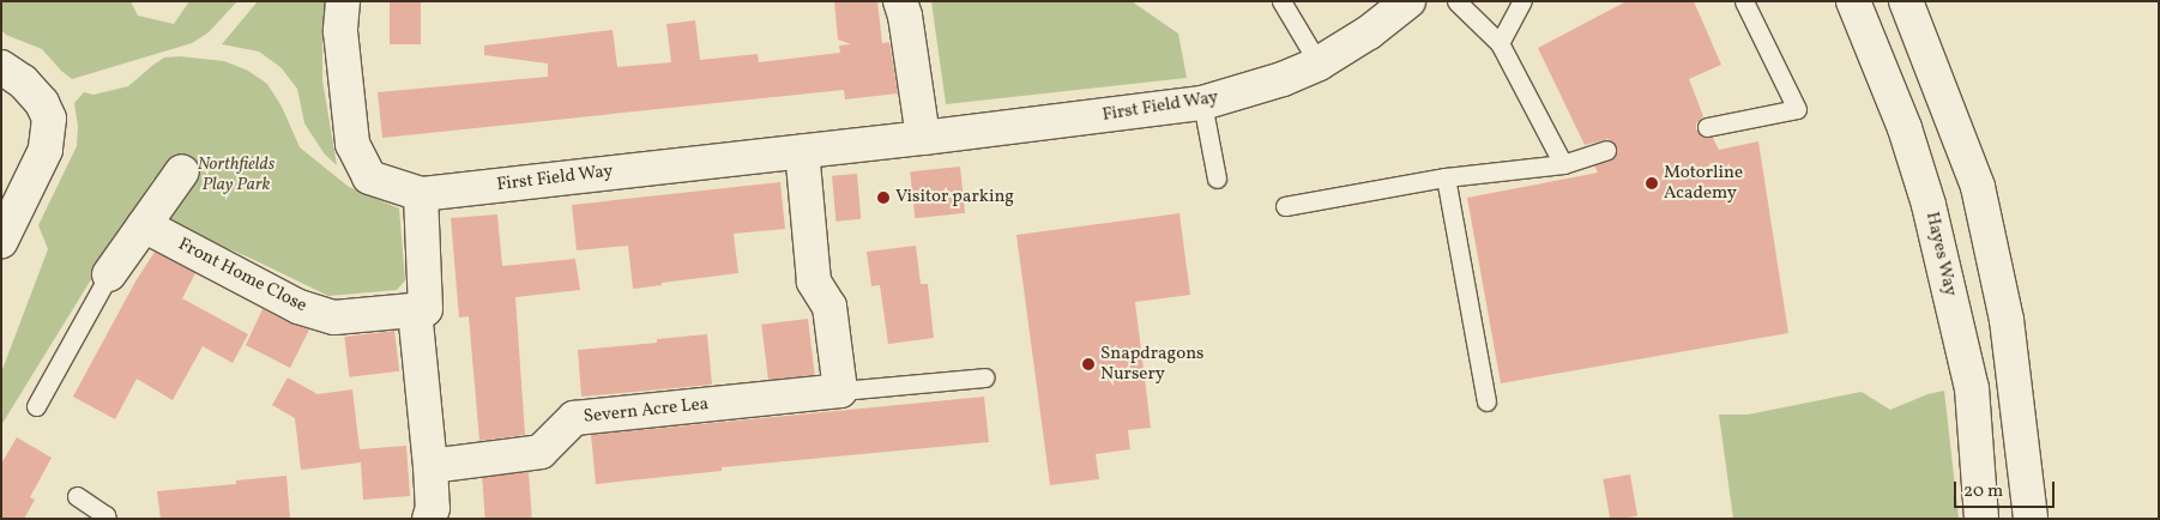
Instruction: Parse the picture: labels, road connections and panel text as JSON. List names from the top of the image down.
{
  "streets": {
    "street": [
      "First Field Way",
      "Hayes Way",
      "Front Home Close",
      "Severn Acre Lea"
    ]
  },
  "parks": ["Northfields Play Park"],
  "places": ["Motorline Academy", "Visitor parking", "Snapdragons Nursery"],
  "scale_bar": "20 m"
}
